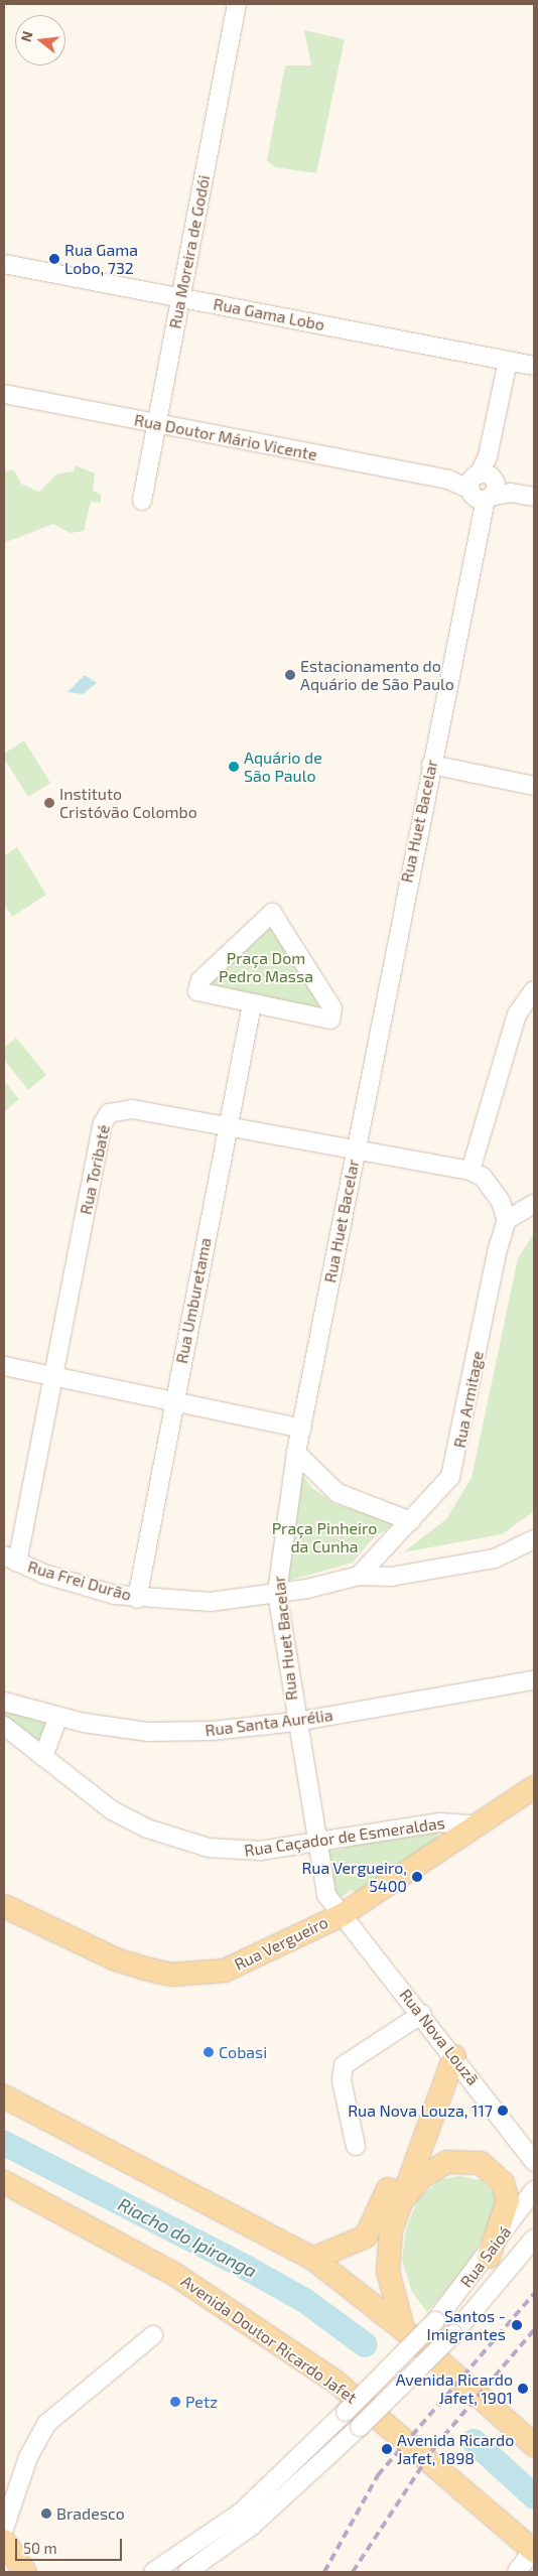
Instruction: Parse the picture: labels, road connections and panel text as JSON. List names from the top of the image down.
{
  "streets": {
    "main road": ["Rua Vergueiro", "Avenida Doutor Ricardo Jafet"],
    "street": [
      "Rua Moreira de Godói",
      "Rua Gama Lobo",
      "Rua Doutor Mário Vicente",
      "Rua Huet Bacelar",
      "Rua Toribaté",
      "Rua Umburetama",
      "Rua Armitage",
      "Rua Frei Durão",
      "Rua Santa Aurélia",
      "Rua Caçador de Esmeraldas",
      "Rua Nova Louzã",
      "Rua Saioá"
    ]
  },
  "crossings": [
    ["Rua Moreira de Godói", "Rua Gama Lobo"],
    ["Rua Moreira de Godói", "Rua Doutor Mário Vicente"],
    ["Rua Gama Lobo", "Rua Huet Bacelar"],
    ["Rua Doutor Mário Vicente", "Rua Huet Bacelar"],
    ["Rua Huet Bacelar", "Rua Toribaté"],
    ["Rua Huet Bacelar", "Rua Frei Durão"],
    ["Rua Huet Bacelar", "Rua Santa Aurélia"],
    ["Rua Huet Bacelar", "Rua Caçador de Esmeraldas"],
    ["Rua Huet Bacelar", "Rua Vergueiro"],
    ["Rua Huet Bacelar", "Rua Nova Louzã"],
    ["Rua Toribaté", "Rua Umburetama"],
    ["Rua Toribaté", "Rua Frei Durão"],
    ["Rua Umburetama", "Rua Frei Durão"],
    ["Rua Caçador de Esmeraldas", "Rua Vergueiro"],
    ["Rua Vergueiro", "Rua Nova Louzã"]
  ],
  "water": ["Riacho do Ipiranga"],
  "parks": ["Praça Dom Pedro Massa", "Praça Pinheiro da Cunha"],
  "places": [
    "Rua Gama Lobo, 732",
    "Estacionamento do Aquário de São Paulo",
    "Aquário de São Paulo",
    "Instituto Cristóvão Colombo",
    "Rua Vergueiro, 5400",
    "Cobasi",
    "Rua Nova Louza, 117",
    "Santos - Imigrantes",
    "Avenida Ricardo Jafet, 1901",
    "Petz",
    "Avenida Ricardo Jafet, 1898",
    "Bradesco"
  ],
  "scale_bar": "50 m",
  "north": "left"
}
